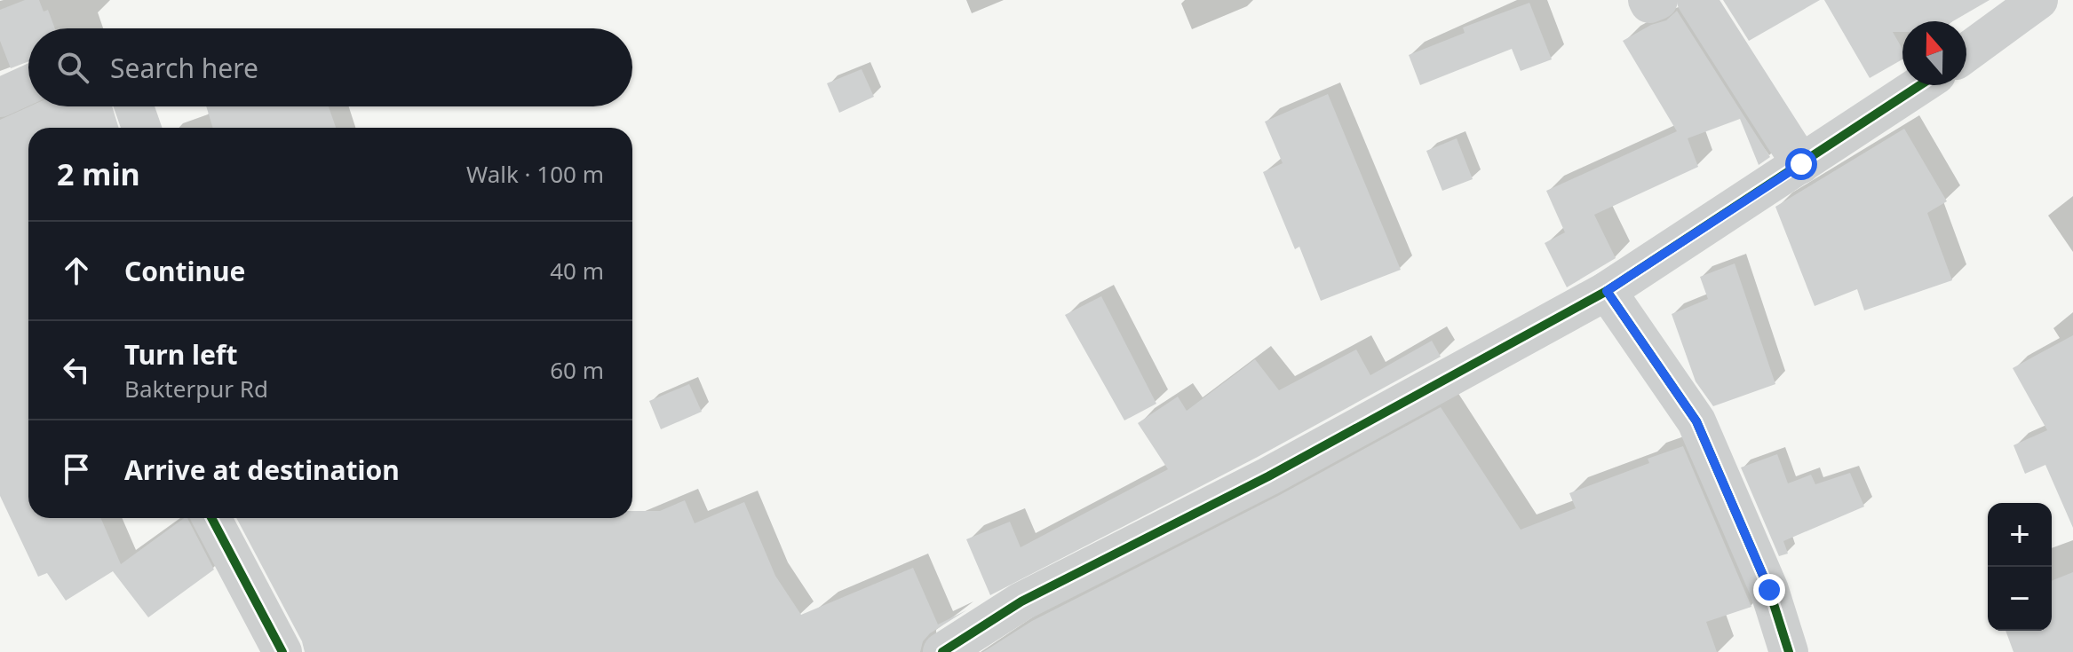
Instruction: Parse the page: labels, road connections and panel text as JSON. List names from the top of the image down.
{
  "north": "top",
  "page": {
    "search": "Search here",
    "heading": ["2 min", "Walk · 100 m"],
    "list": [
      ["Continue", "40 m"],
      ["Turn left", "Bakterpur Rd", "60 m"],
      "Arrive at destination"
    ],
    "map_buttons": ["+", "−"]
  }
}
